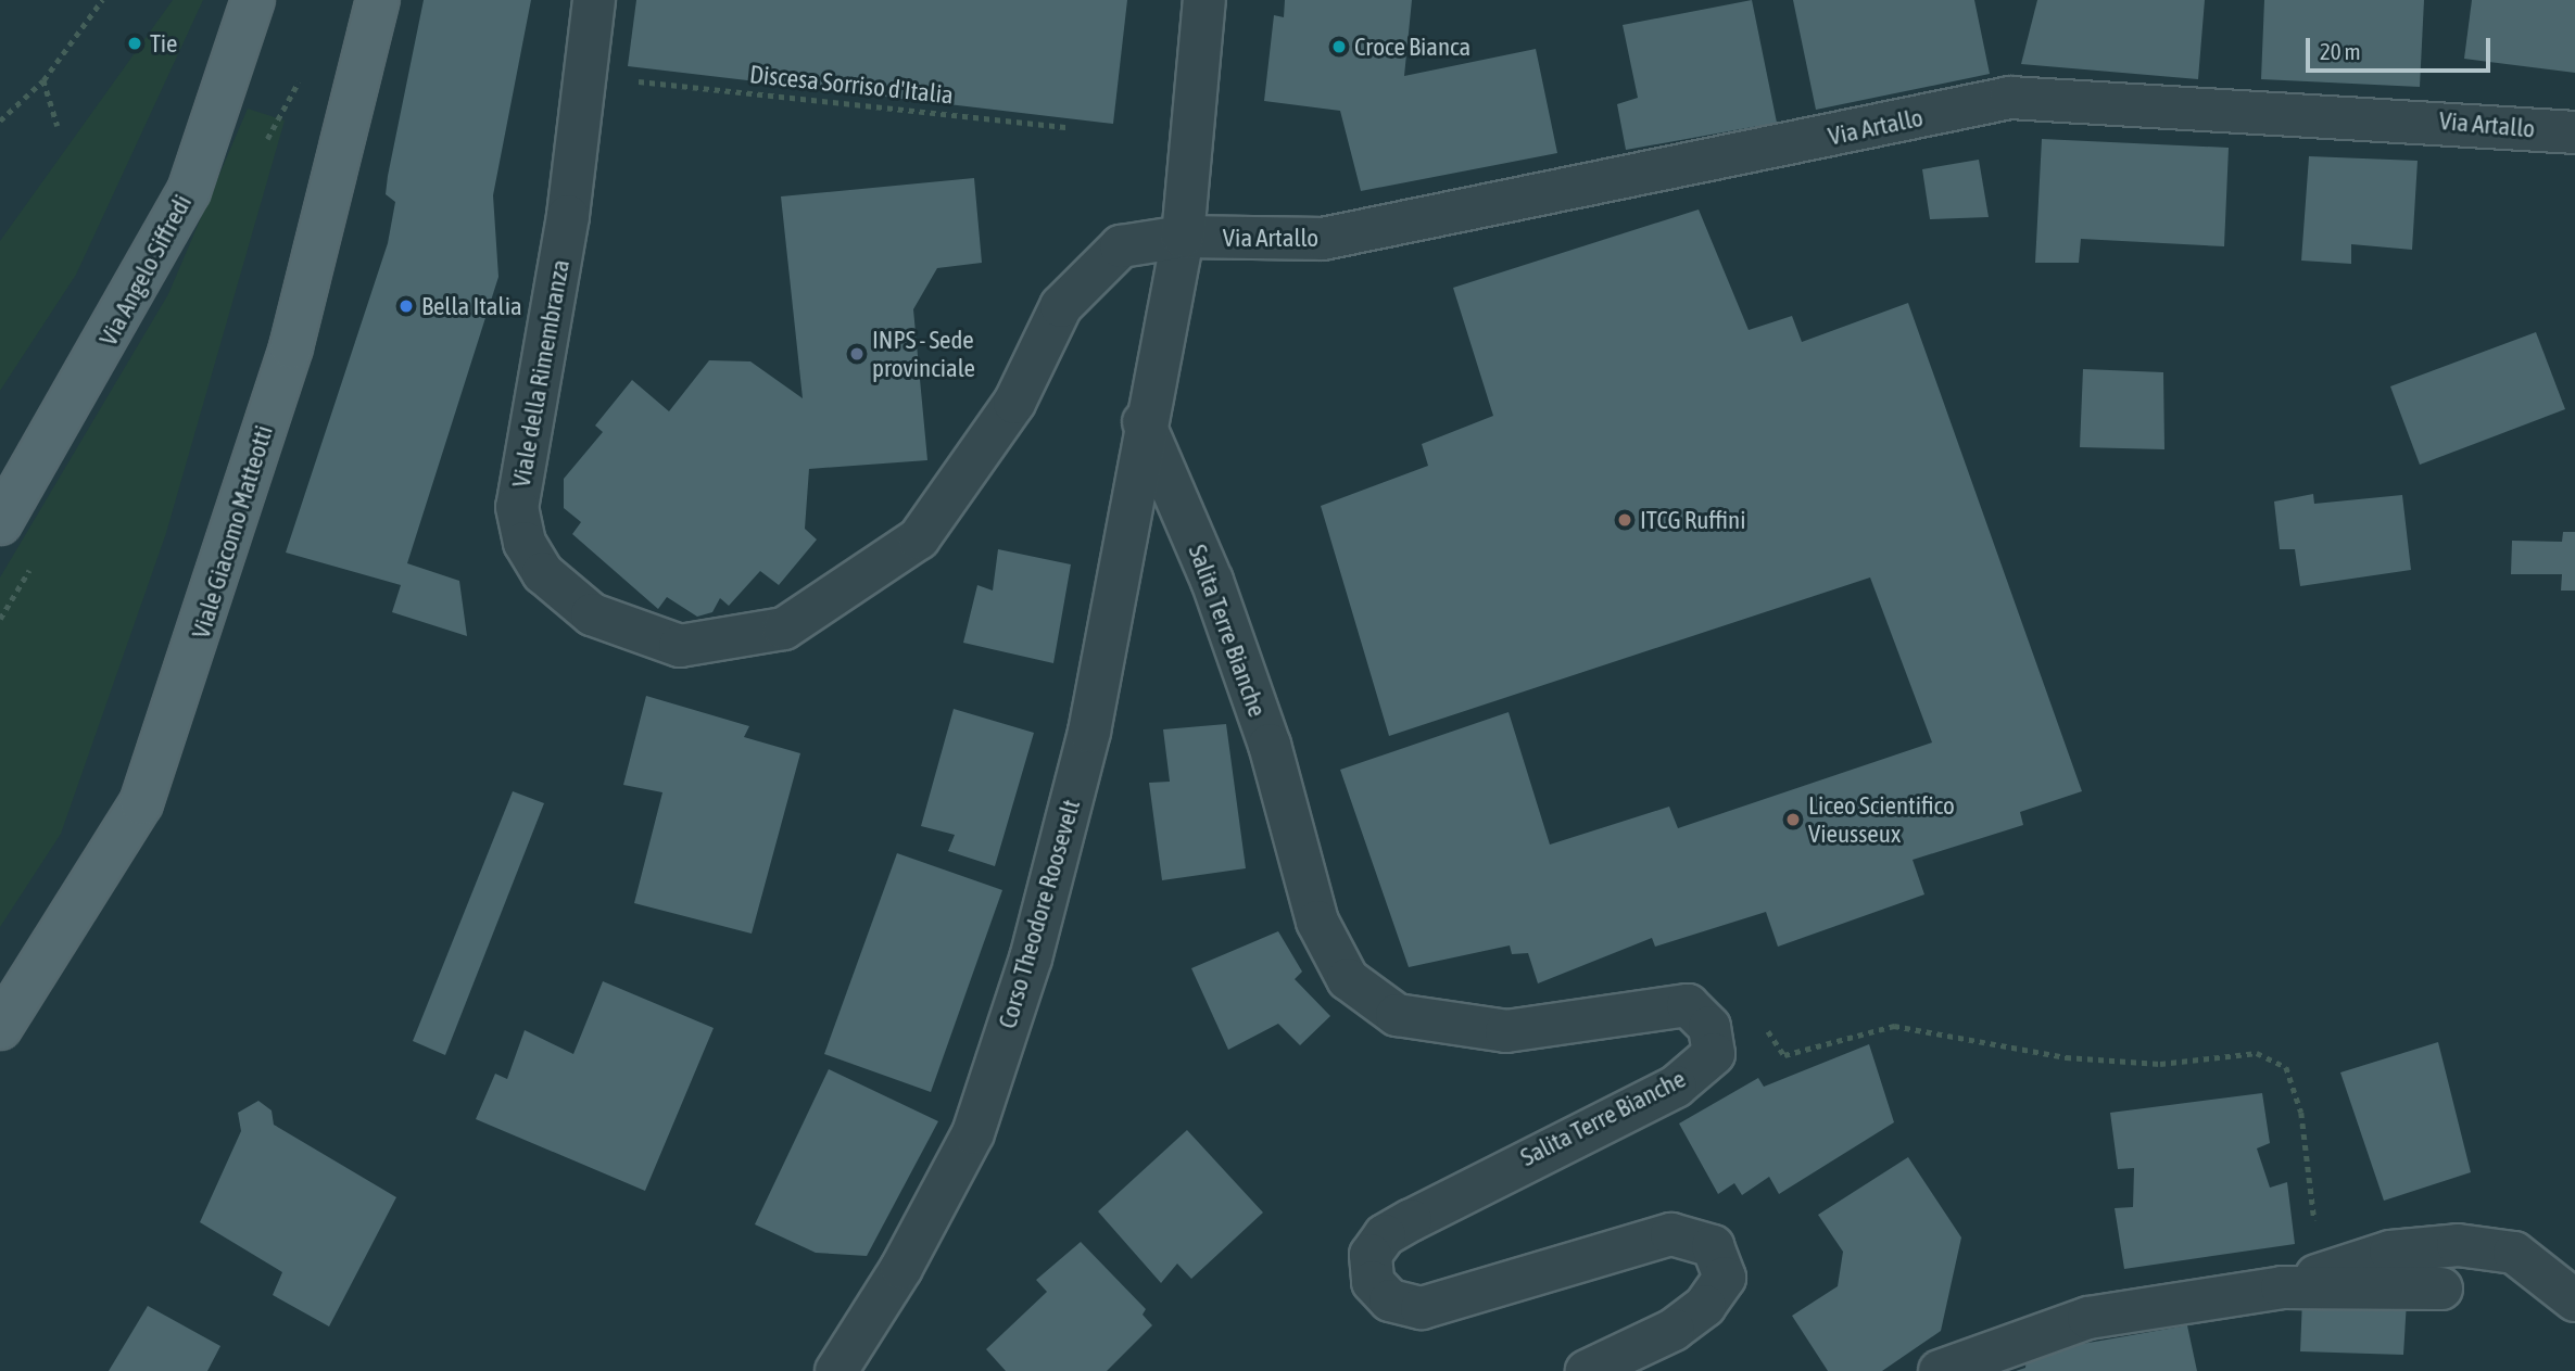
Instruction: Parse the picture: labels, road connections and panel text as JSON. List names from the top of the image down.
{
  "streets": {
    "main road": ["Via Angelo Siffredi", "Viale Giacomo Matteotti"],
    "street": [
      "Via Artallo",
      "Viale della Rimembranza",
      "Salita Terre Bianche",
      "Corso Theodore Roosevelt"
    ],
    "path": ["Discesa Sorriso d'Italia"]
  },
  "crossings": [
    ["Via Artallo", "Viale della Rimembranza"],
    ["Via Artallo", "Corso Theodore Roosevelt"],
    ["Viale della Rimembranza", "Corso Theodore Roosevelt"],
    ["Salita Terre Bianche", "Corso Theodore Roosevelt"]
  ],
  "places": [
    "Tie",
    "Croce Bianca",
    "Bella Italia",
    "INPS - Sede provinciale",
    "ITCG Ruffini",
    "Liceo Scientifico Vieusseux"
  ],
  "scale_bar": "20 m"
}
